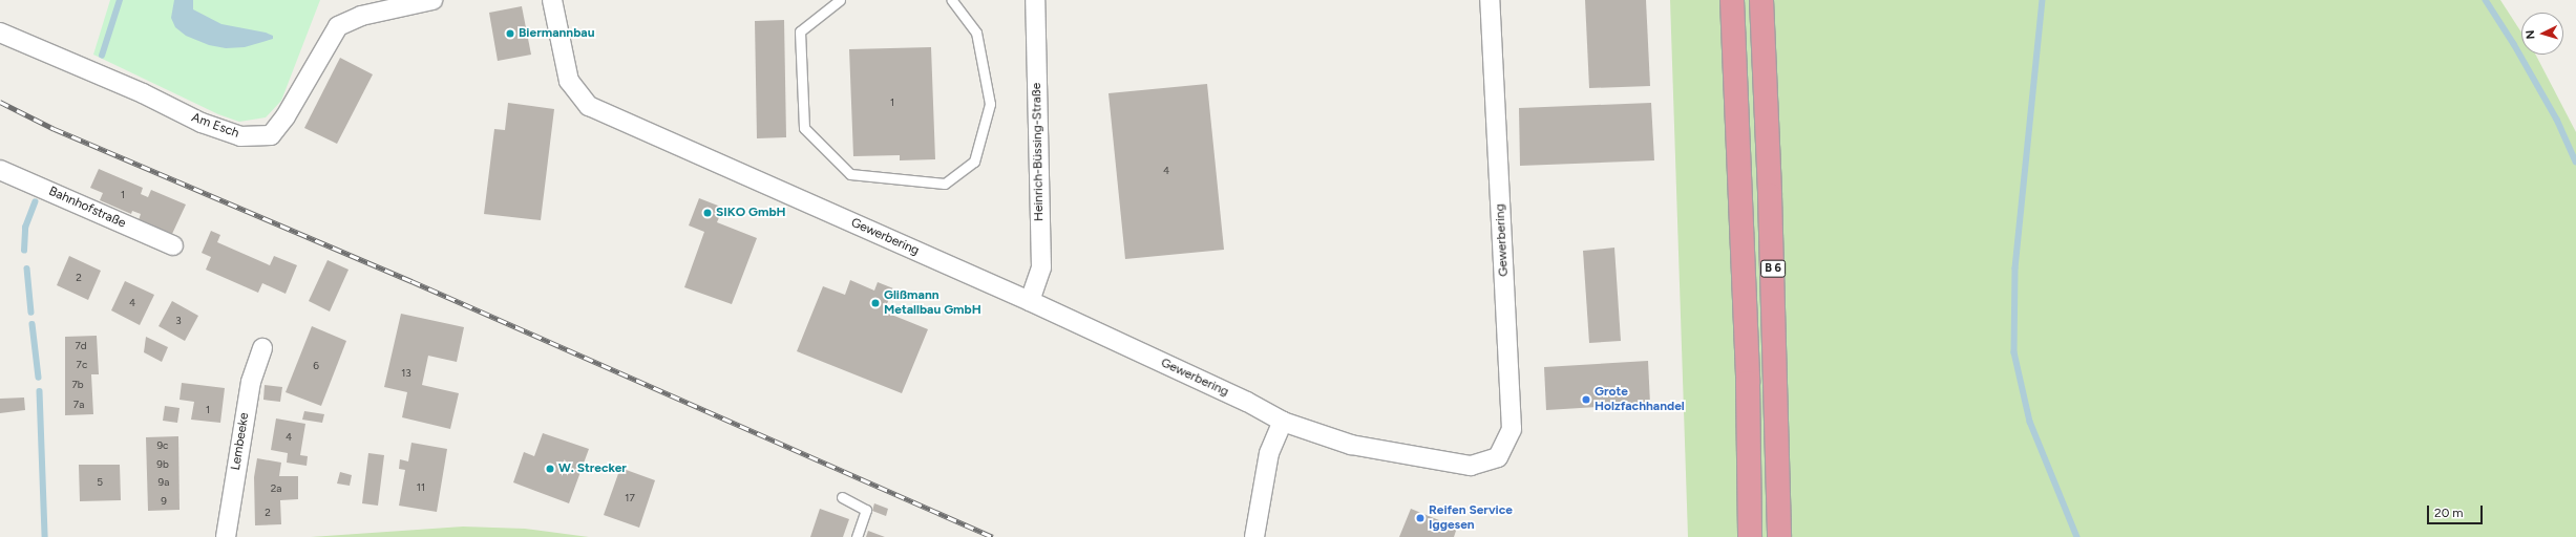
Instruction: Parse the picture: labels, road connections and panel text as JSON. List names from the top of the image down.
{
  "streets": {
    "highway": ["B 6"],
    "street": [
      "Am Esch",
      "Heinrich-Büssing-Straße",
      "Bahnhofstraße",
      "Gewerbering",
      "Lembeeke"
    ]
  },
  "crossings": [
    ["Heinrich-Büssing-Straße", "Gewerbering"]
  ],
  "places": [
    "Biermannbau",
    "SIKO GmbH",
    "Glißmann Metallbau GmbH",
    "Grote Holzfachhandel",
    "W. Strecker",
    "Reifen Service Iggesen"
  ],
  "house_numbers": [
    "1",
    "4",
    "1",
    "2",
    "4",
    "3",
    "7d",
    "7c",
    "6",
    "13",
    "7b",
    "7a",
    "1",
    "4",
    "9c",
    "9b",
    "5",
    "9a",
    "11",
    "2a",
    "17",
    "9",
    "2"
  ],
  "scale_bar": "20 m",
  "north": "left"
}
